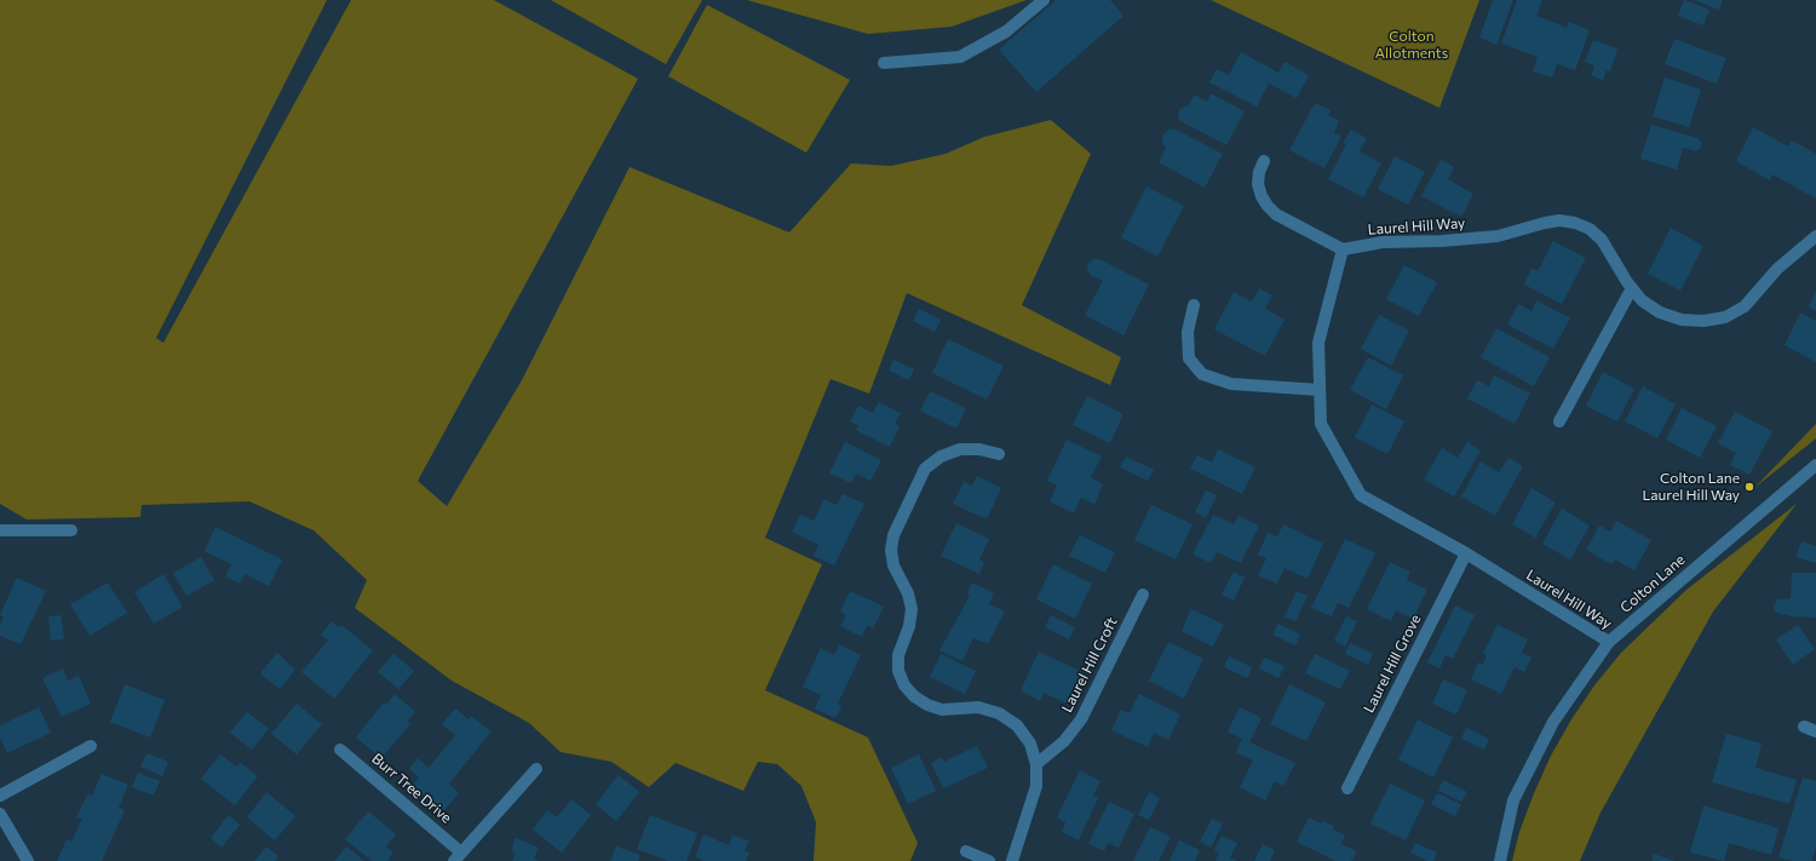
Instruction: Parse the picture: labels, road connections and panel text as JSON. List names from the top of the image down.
{
  "streets": {
    "street": [
      "Laurel Hill Way",
      "Colton Lane",
      "Laurel Hill Grove",
      "Laurel Hill Croft",
      "Burr Tree Drive"
    ]
  },
  "crossings": [
    ["Laurel Hill Way", "Colton Lane"],
    ["Laurel Hill Way", "Laurel Hill Grove"]
  ],
  "parks": ["Colton Allotments"],
  "places": ["Colton Lane Laurel Hill Way"]
}
